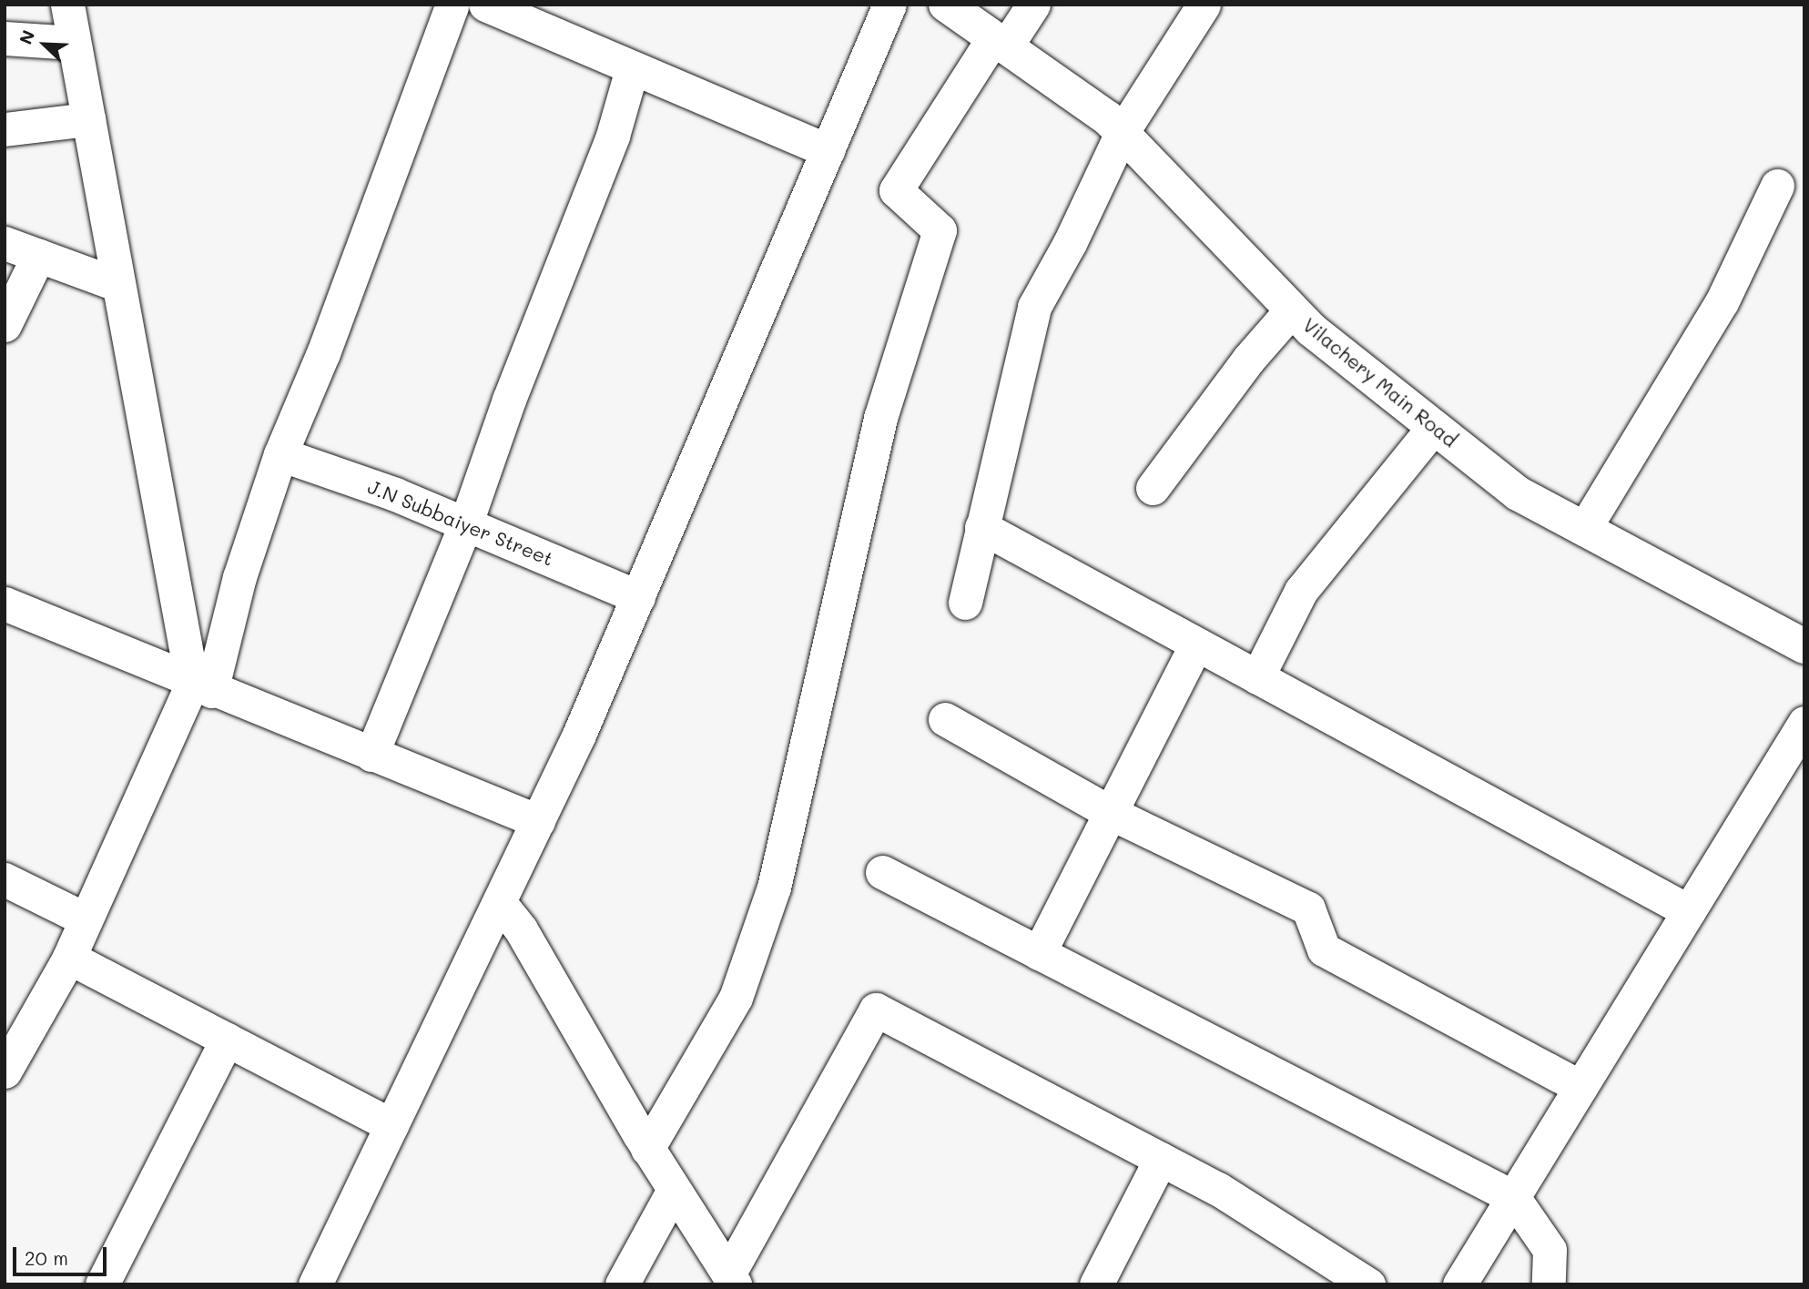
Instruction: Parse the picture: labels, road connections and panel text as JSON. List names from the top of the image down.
{
  "streets": {
    "main road": ["Vilachery Main Road"],
    "street": ["J.N Subbaiyer Street"]
  },
  "scale_bar": "20 m",
  "north": "top left"
}
